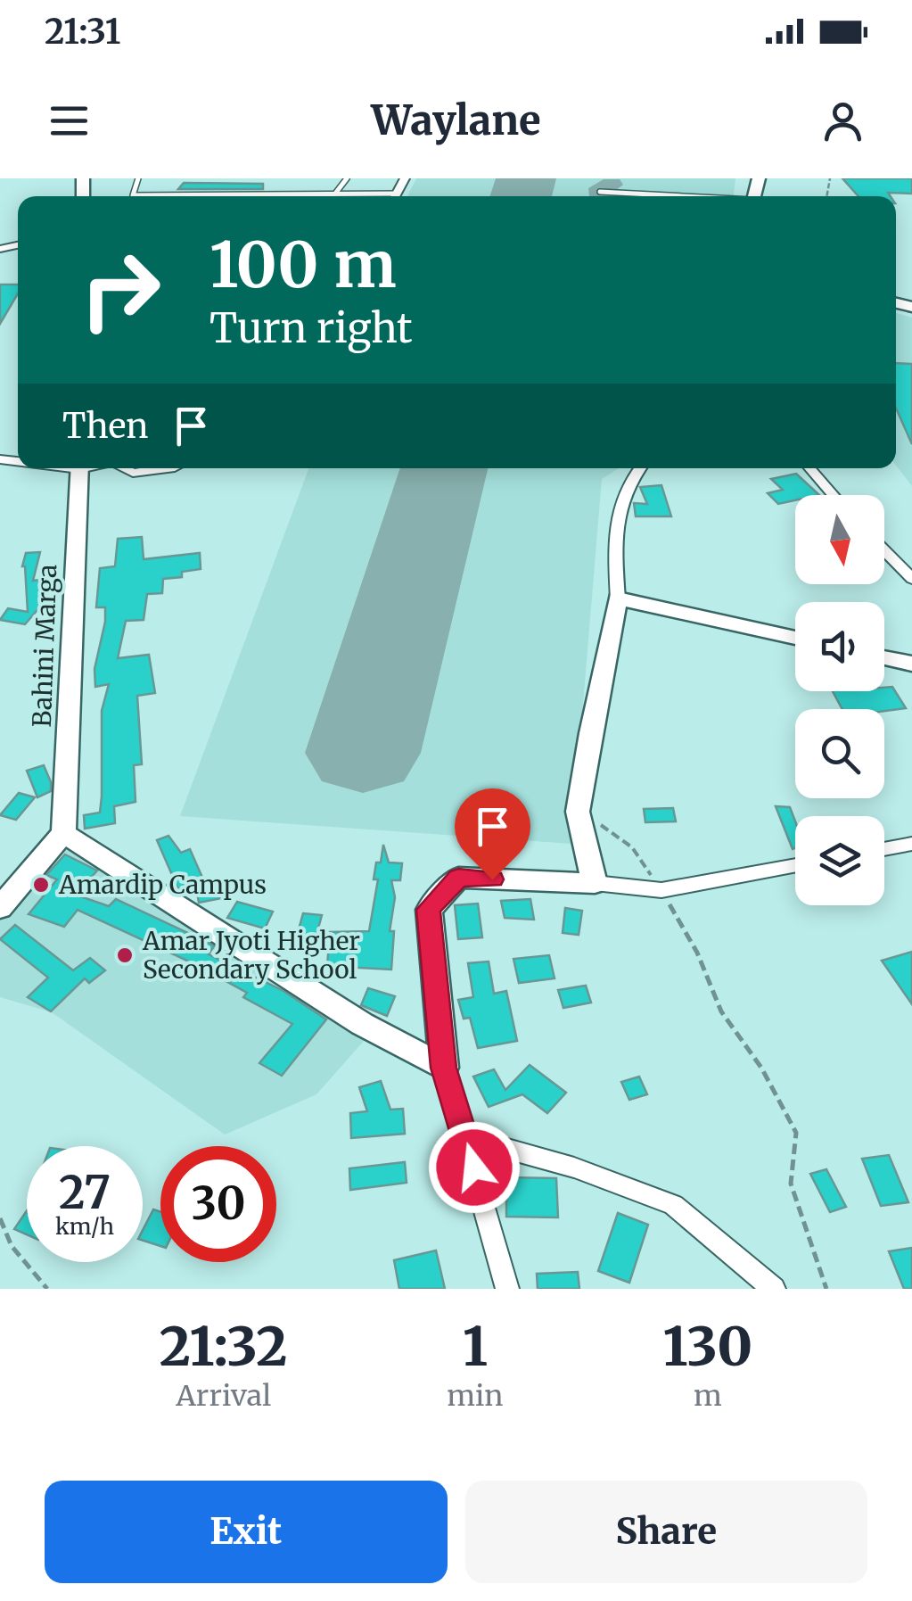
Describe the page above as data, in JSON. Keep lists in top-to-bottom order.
{
  "streets": {
    "street": ["Bahini Marga"]
  },
  "places": ["Amardip Campus", "Amar Jyoti Higher Secondary School"],
  "north": "bottom",
  "page": {
    "status": "21:31",
    "header": "Waylane",
    "turn": ["100 m", "Turn right"],
    "then": "Then",
    "speed": "27 km/h",
    "limit": "30",
    "eta": [
      "21:32",
      "Arrival",
      "1",
      "min",
      "130",
      "m"
    ],
    "buttons": ["Exit", "Share"]
  }
}
